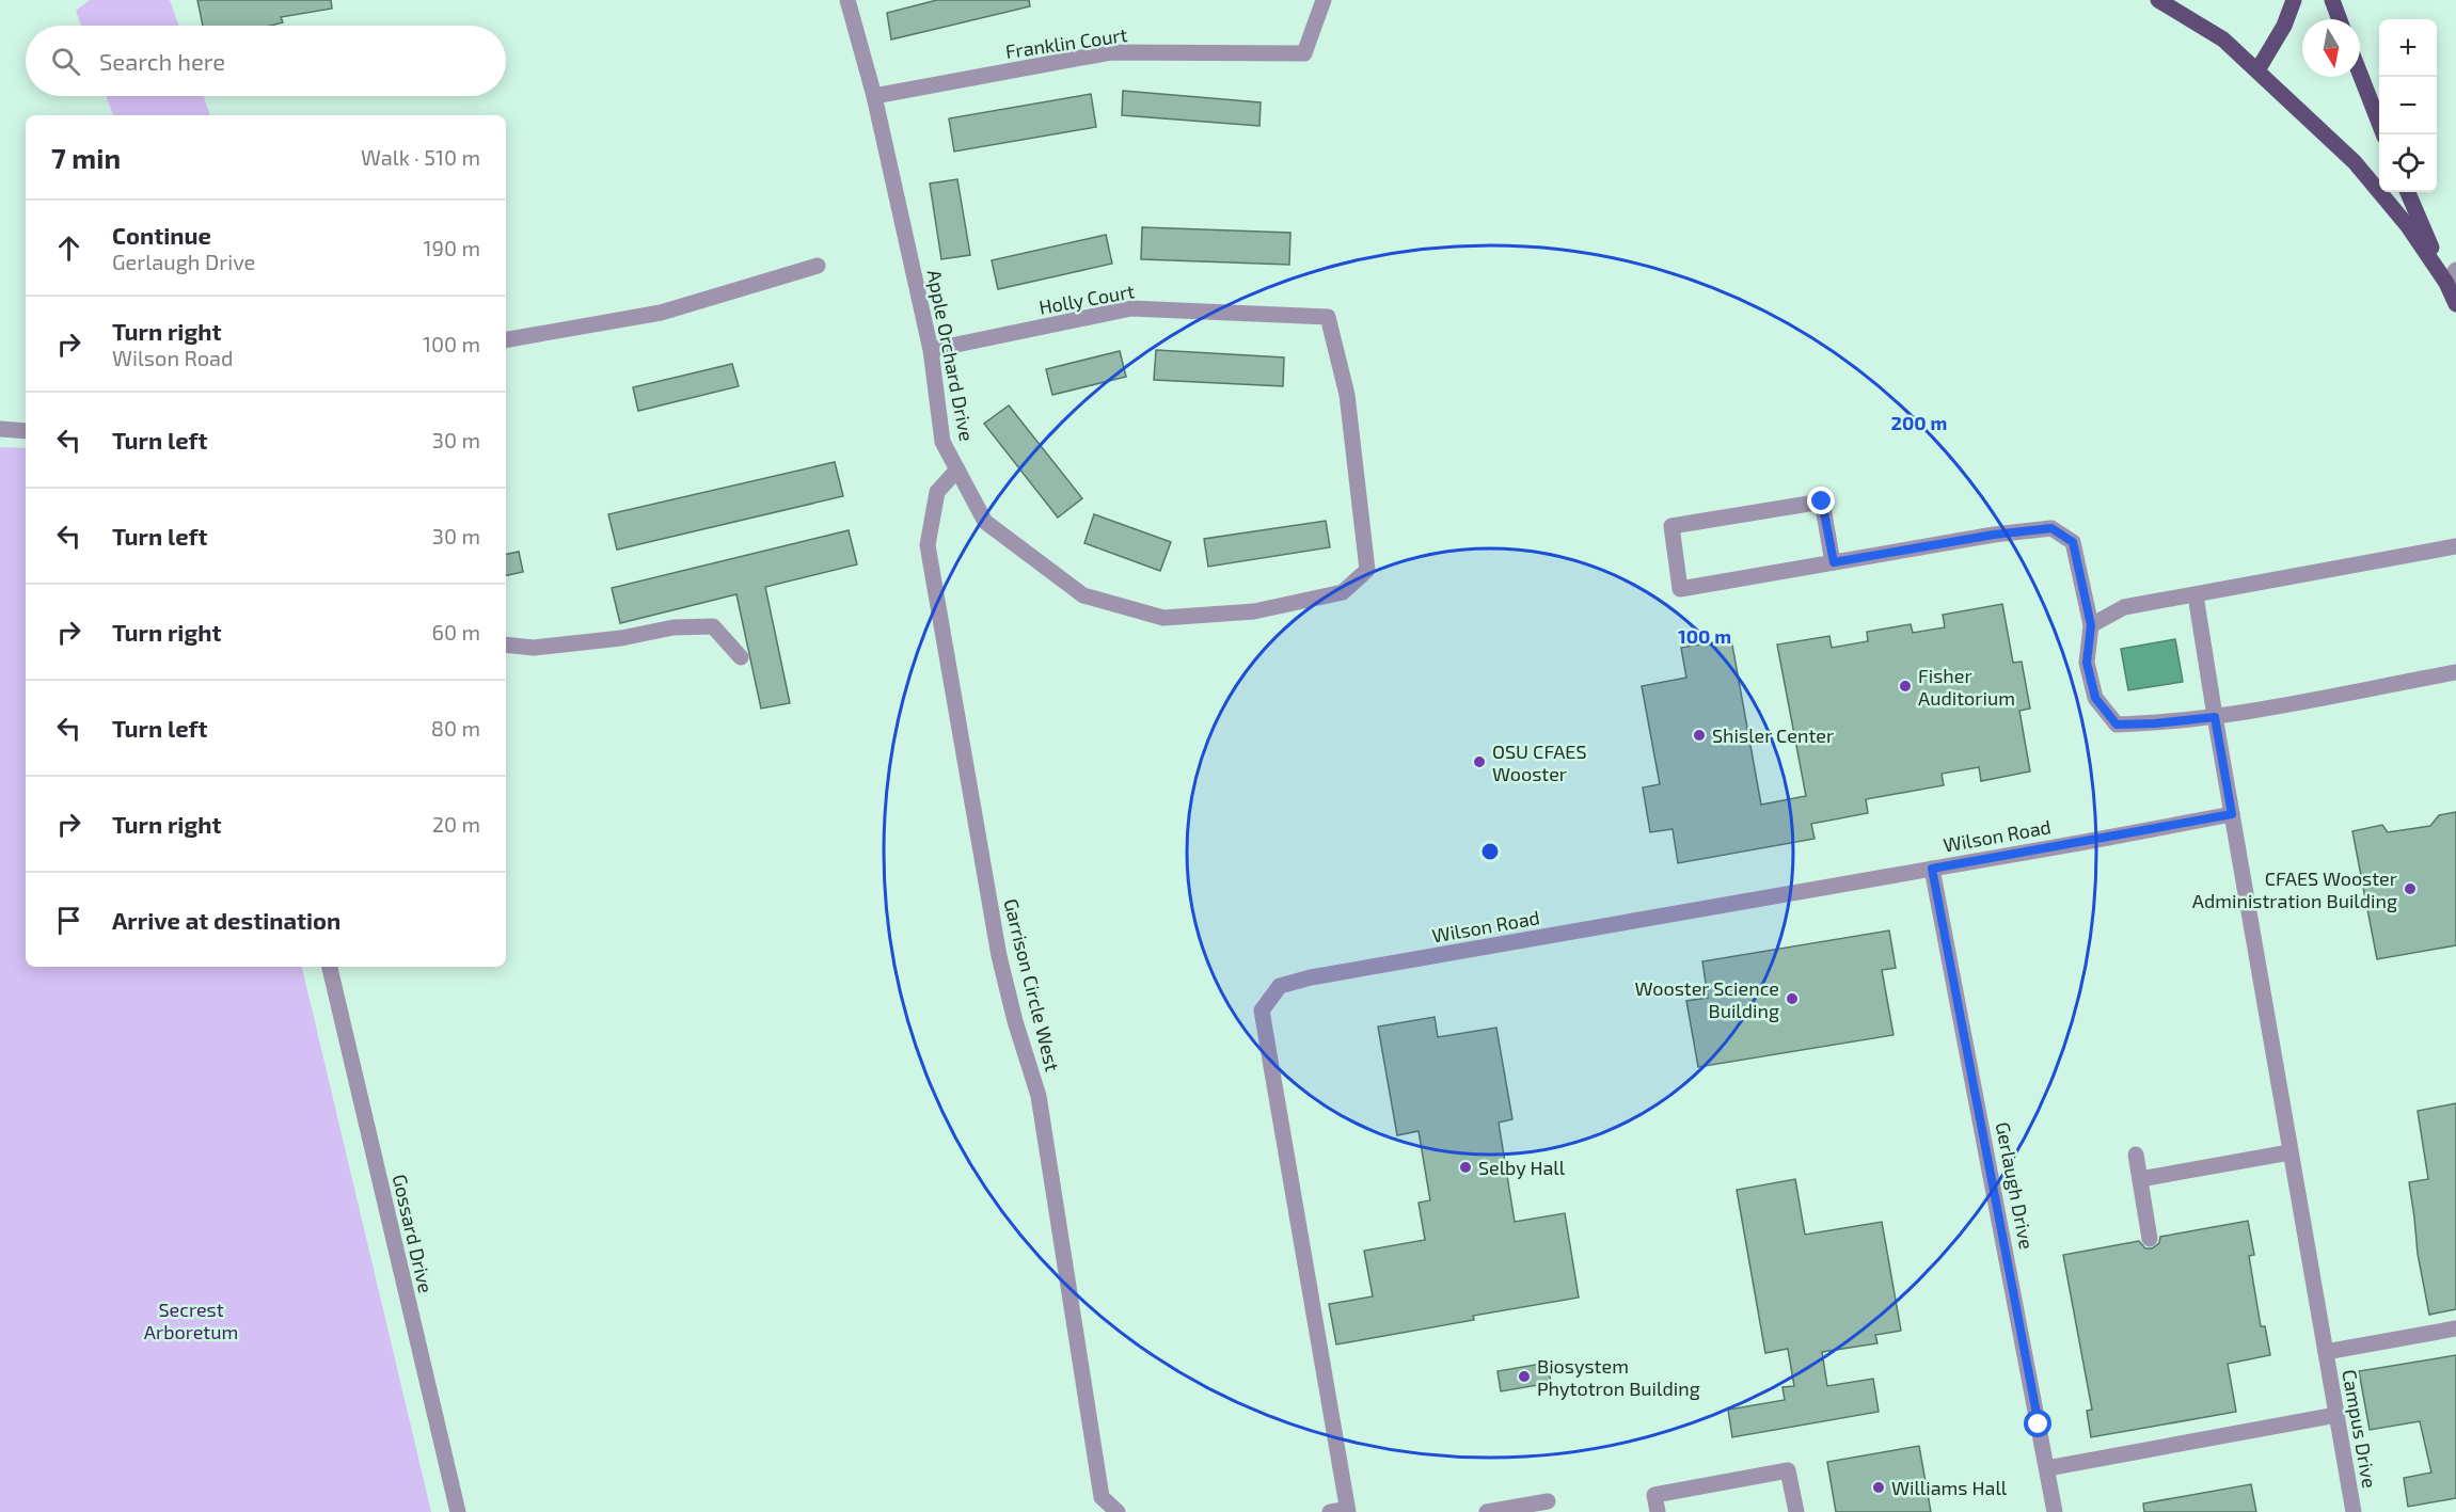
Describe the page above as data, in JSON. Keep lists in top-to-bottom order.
{
  "streets": {
    "street": [
      "Franklin Court",
      "Holly Court",
      "Apple Orchard Drive",
      "Wilson Road",
      "Garrison Circle West",
      "Gerlaugh Drive",
      "Gossard Drive",
      "Campus Drive"
    ]
  },
  "crossings": [
    ["Franklin Court", "Apple Orchard Drive"],
    ["Holly Court", "Apple Orchard Drive"],
    ["Apple Orchard Drive", "Garrison Circle West"],
    ["Wilson Road", "Gerlaugh Drive"],
    ["Wilson Road", "Campus Drive"]
  ],
  "parks": ["Secrest Arboretum"],
  "places": [
    "Fisher Auditorium",
    "Shisler Center",
    "OSU CFAES Wooster",
    "CFAES Wooster Administration Building",
    "Wooster Science Building",
    "Selby Hall",
    "Biosystem Phytotron Building",
    "Williams Hall"
  ],
  "north": "bottom",
  "page": {
    "map_buttons": ["+", "−"],
    "search": "Search here",
    "heading": ["7 min", "Walk · 510 m"],
    "list": [
      ["Continue", "Gerlaugh Drive", "190 m"],
      ["Turn right", "Wilson Road", "100 m"],
      ["Turn left", "30 m"],
      ["Turn left", "30 m"],
      ["Turn right", "60 m"],
      ["Turn left", "80 m"],
      ["Turn right", "20 m"],
      "Arrive at destination"
    ]
  },
  "rings": ["200 m", "100 m"]
}
